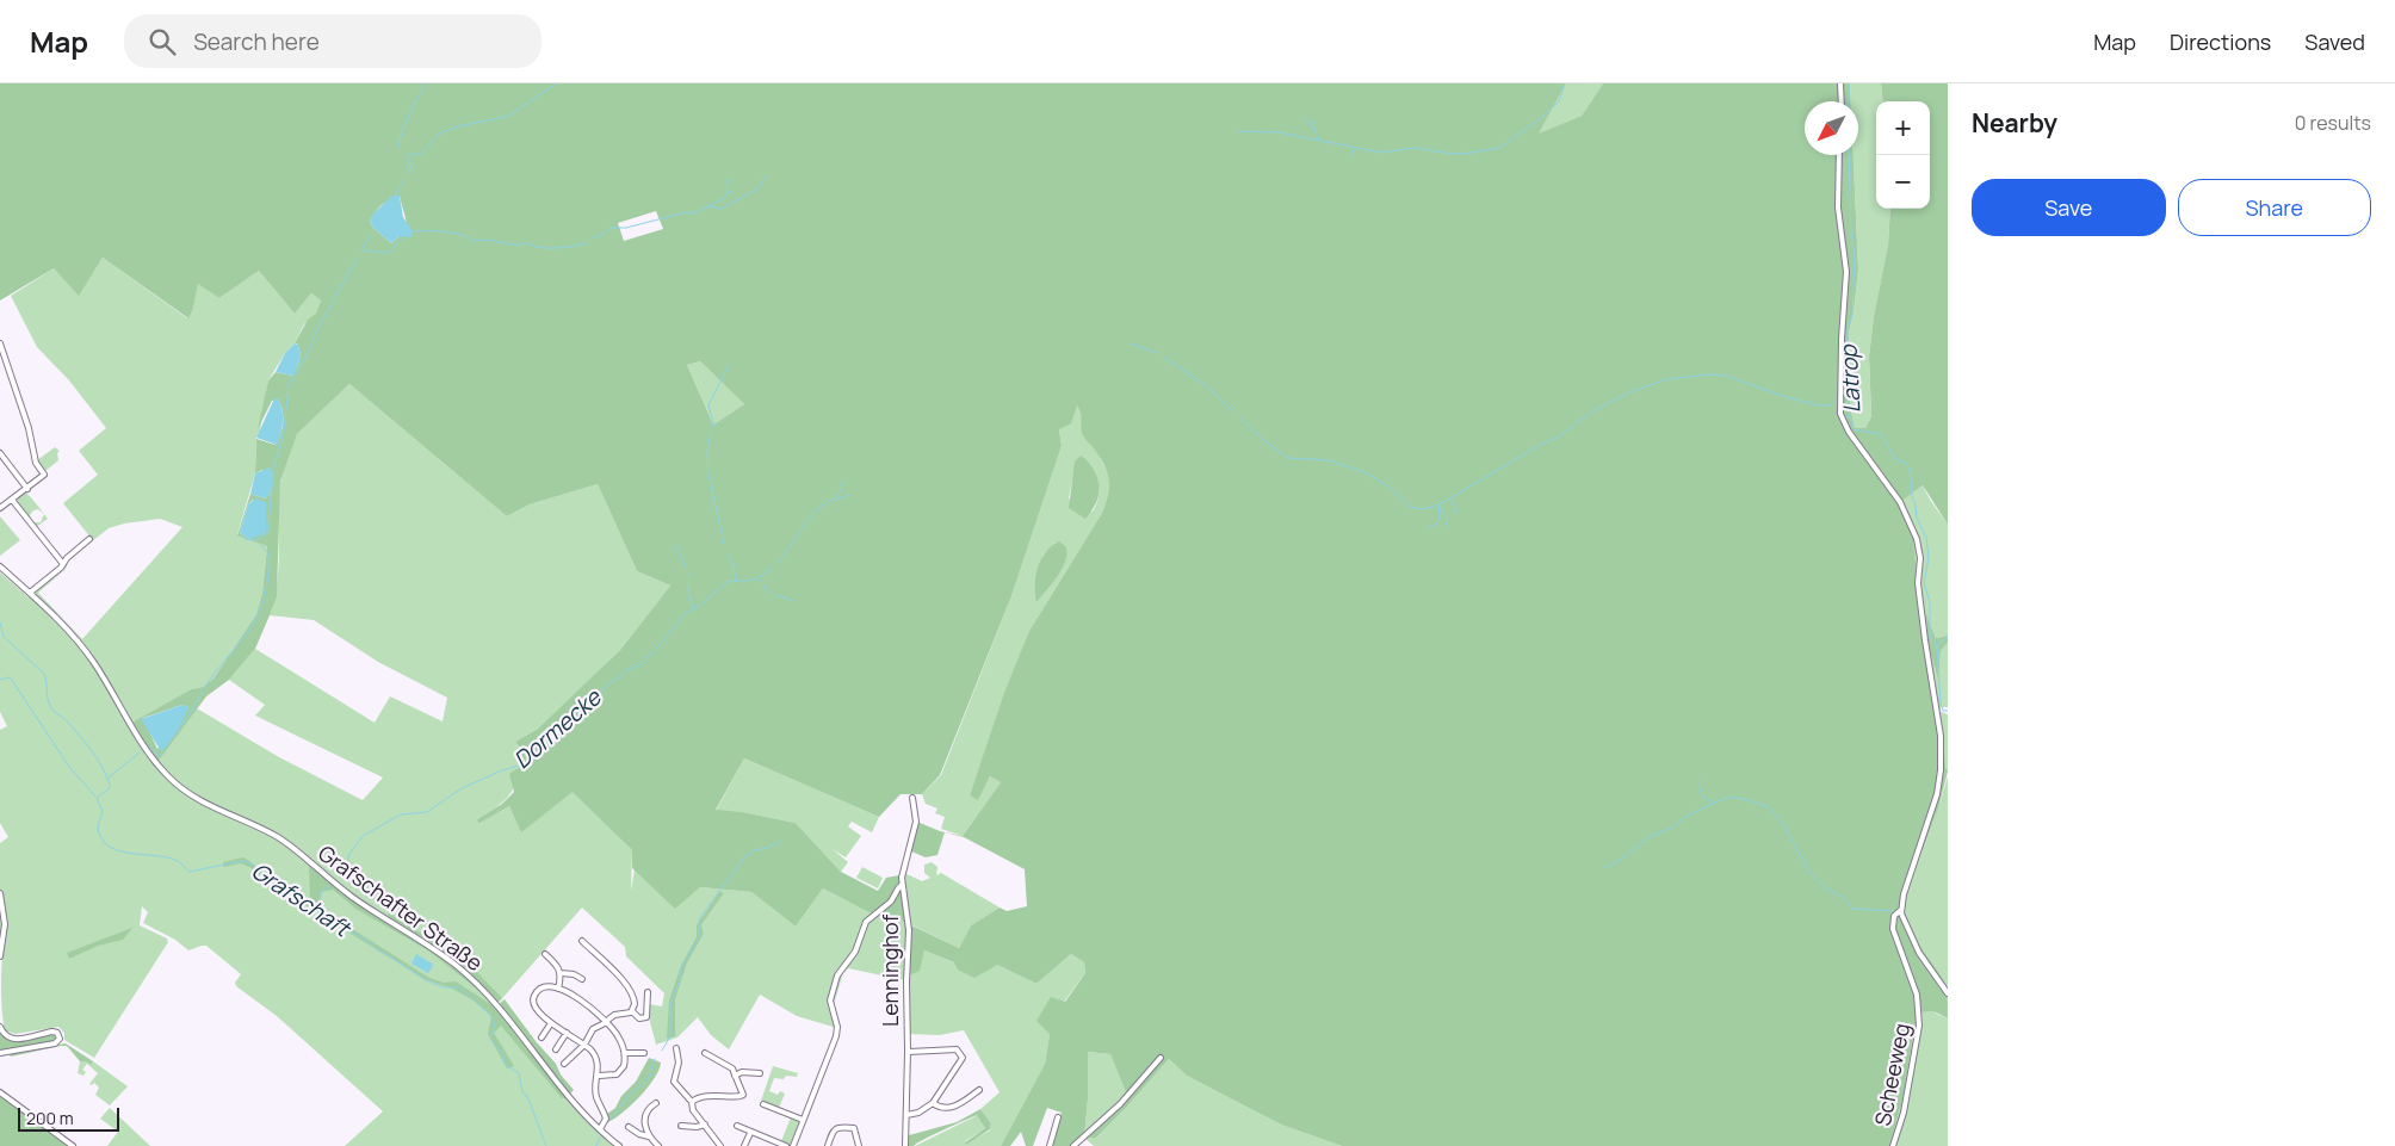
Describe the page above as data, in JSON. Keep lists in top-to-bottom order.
{
  "streets": {
    "street": ["Grafschafter Straße", "Lenninghof", "Scheeweg"]
  },
  "water": ["Latrop", "Dormecke", "Grafschaft"],
  "scale_bar": "200 m",
  "north": "bottom left",
  "page": {
    "header": "Map",
    "search": "Search here",
    "nav": ["Map", "Directions", "Saved"],
    "heading": ["Nearby", "0 results"],
    "map_buttons": ["+", "−"],
    "buttons": ["Save", "Share"],
    "scale": "200 m"
  }
}
